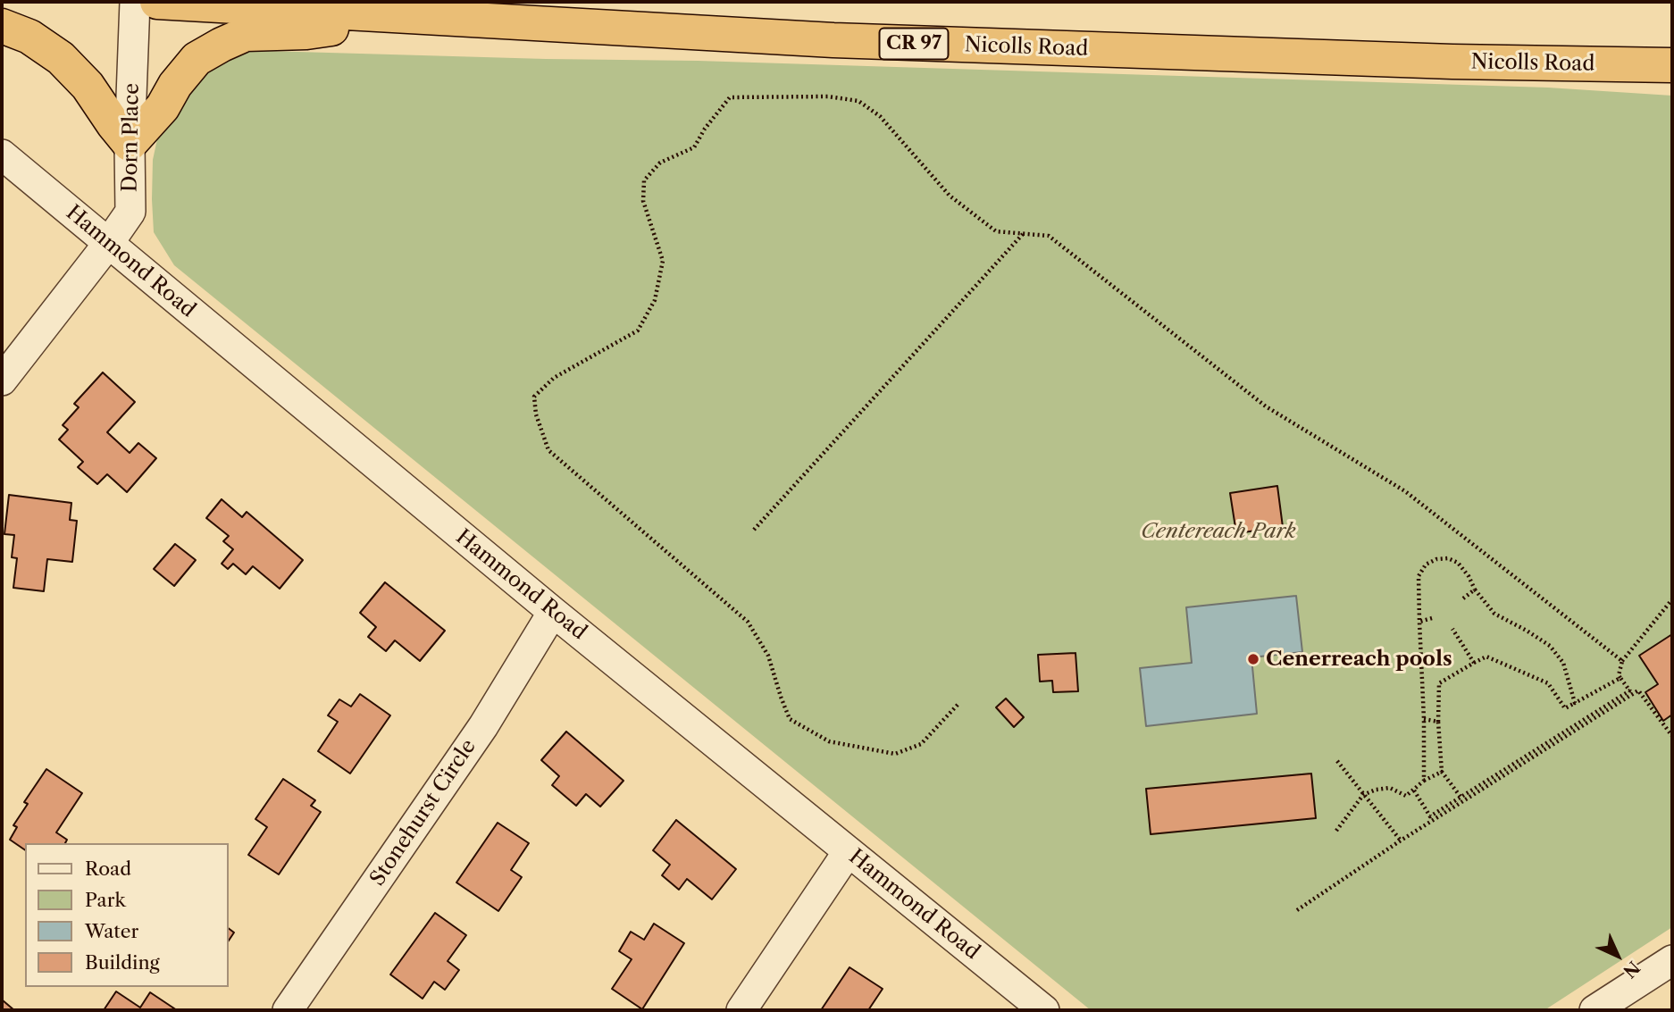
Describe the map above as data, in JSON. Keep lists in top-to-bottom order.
{
  "streets": {
    "highway": ["CR 97", "Nicolls Road"],
    "street": ["Dorn Place", "Hammond Road", "Stonehurst Circle"]
  },
  "crossings": [
    ["Dorn Place", "Hammond Road"],
    ["Hammond Road", "Stonehurst Circle"]
  ],
  "parks": ["Centereach Park"],
  "places": ["Cenerreach pools"],
  "legend": [
    "Road",
    "Park",
    "Water",
    "Building"
  ],
  "north": "bottom right"
}
